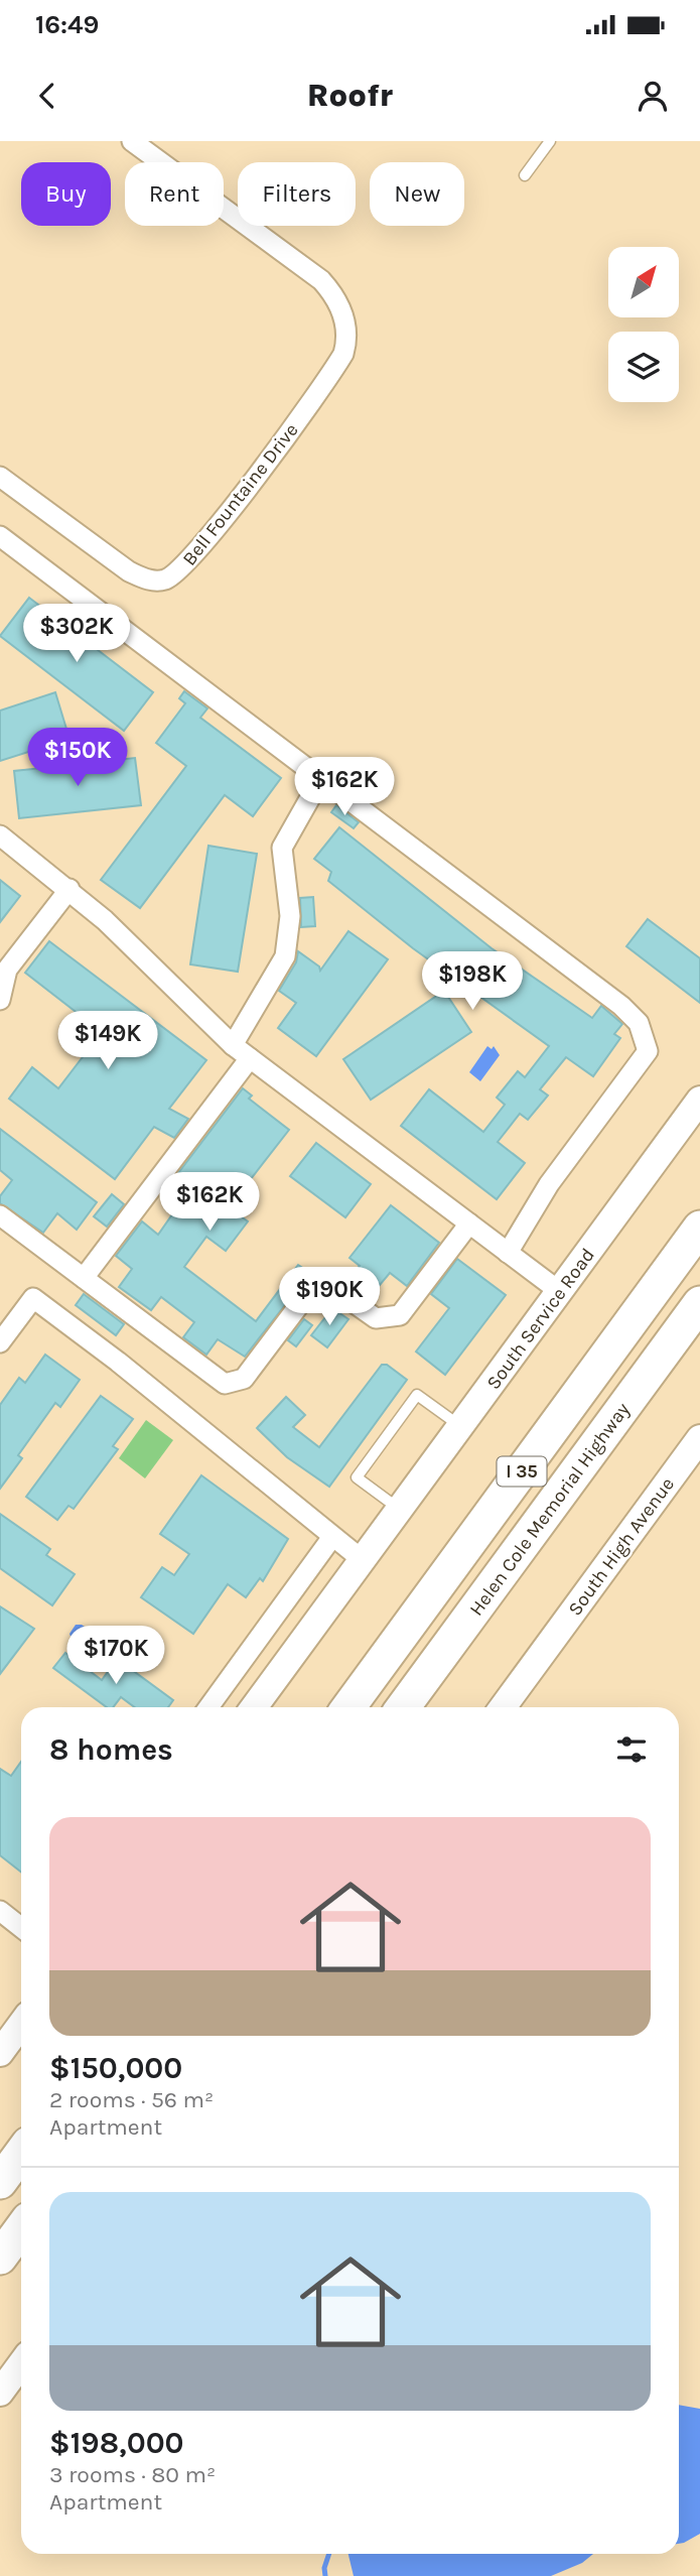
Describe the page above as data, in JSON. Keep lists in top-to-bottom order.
{
  "streets": {
    "highway": ["I 35", "Helen Cole Memorial Highway"],
    "main road": ["South Service Road", "South High Avenue"],
    "street": ["Bell Fountaine Drive"]
  },
  "north": "top right",
  "page": {
    "status": "16:49",
    "header": "Roofr",
    "chip": [
      "Buy",
      "Rent",
      "Filters",
      "New"
    ],
    "price": [
      "$302K",
      "$150K",
      "$162K",
      "$198K",
      "$149K",
      "$162K",
      "$190K",
      "$170K"
    ],
    "heading": "8 homes",
    "list": [
      {
        "name": "$150,000",
        "note": "2 rooms · 56 m² · Apartment"
      },
      {
        "name": "$198,000",
        "note": "3 rooms · 80 m² · Apartment"
      }
    ]
  }
}
